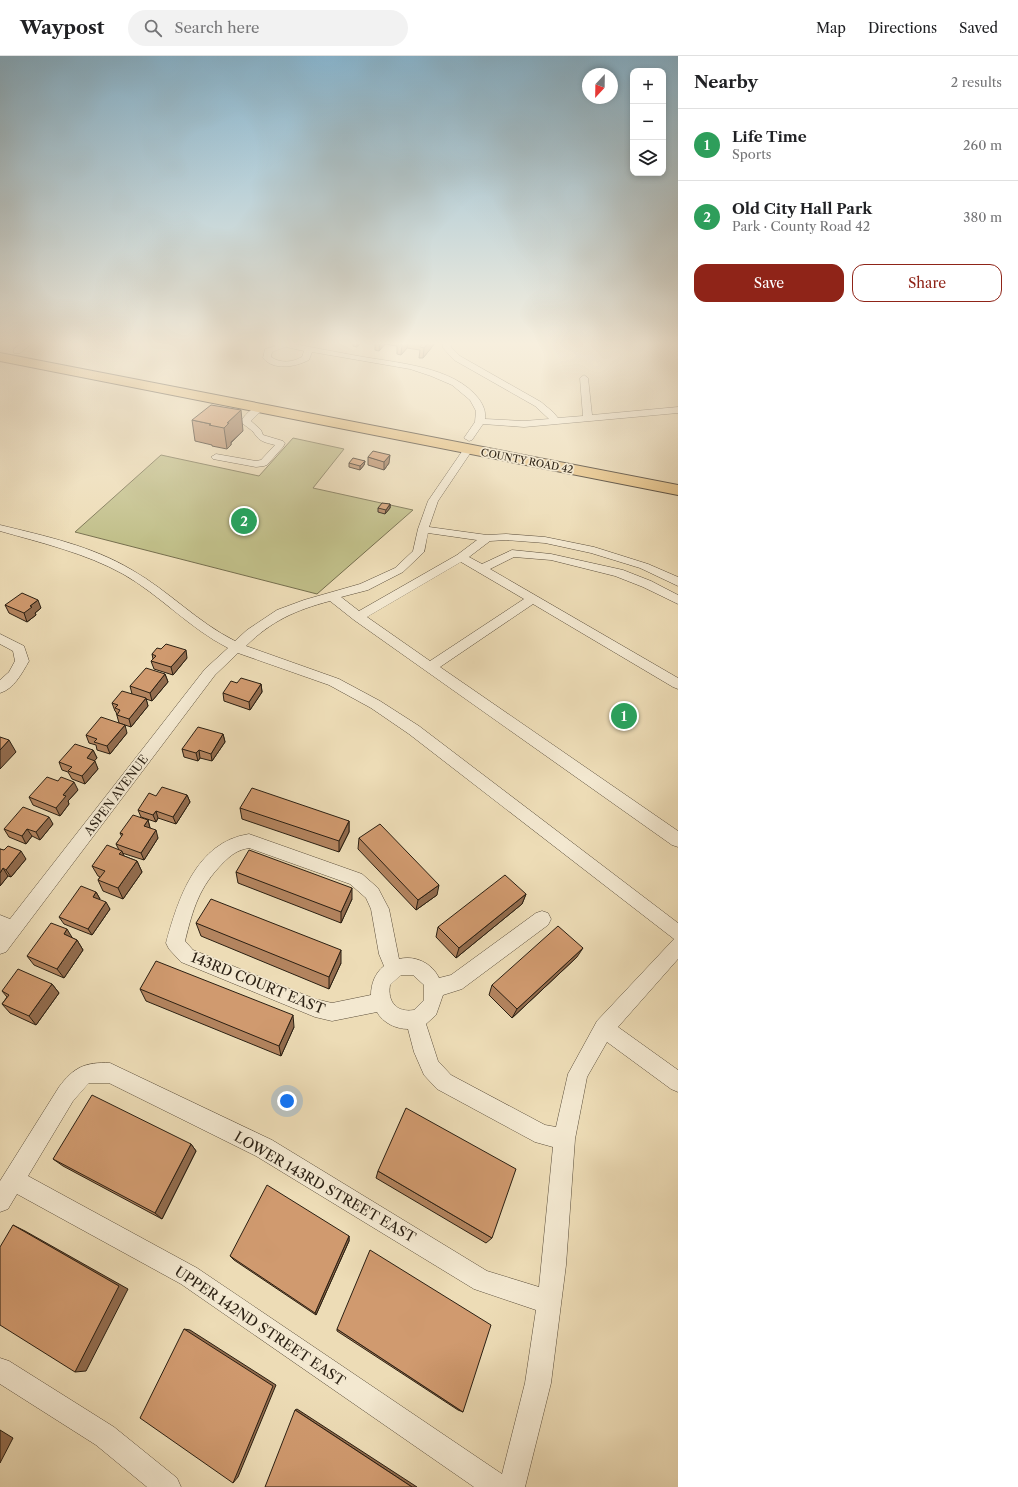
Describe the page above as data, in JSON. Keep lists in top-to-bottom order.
{
  "streets": {
    "highway": ["COUNTY ROAD 42"],
    "street": [
      "ASPEN AVENUE",
      "143RD COURT EAST",
      "LOWER 143RD STREET EAST",
      "UPPER 142ND STREET EAST"
    ]
  },
  "crossings": [
    ["COUNTY ROAD 42", "ASPEN AVENUE"],
    ["LOWER 143RD STREET EAST", "UPPER 142ND STREET EAST"]
  ],
  "north": "bottom",
  "page": {
    "header": "Waypost",
    "search": "Search here",
    "nav": ["Map", "Directions", "Saved"],
    "heading": ["Nearby", "2 results"],
    "map_buttons": ["+", "−"],
    "list": [
      {
        "mark": "1",
        "name": "Life Time",
        "note": "Sports",
        "value": "260 m"
      },
      {
        "mark": "2",
        "name": "Old City Hall Park",
        "note": "Park · County Road 42",
        "value": "380 m"
      }
    ],
    "buttons": ["Save", "Share"],
    "pins": ["2", "1"]
  }
}
